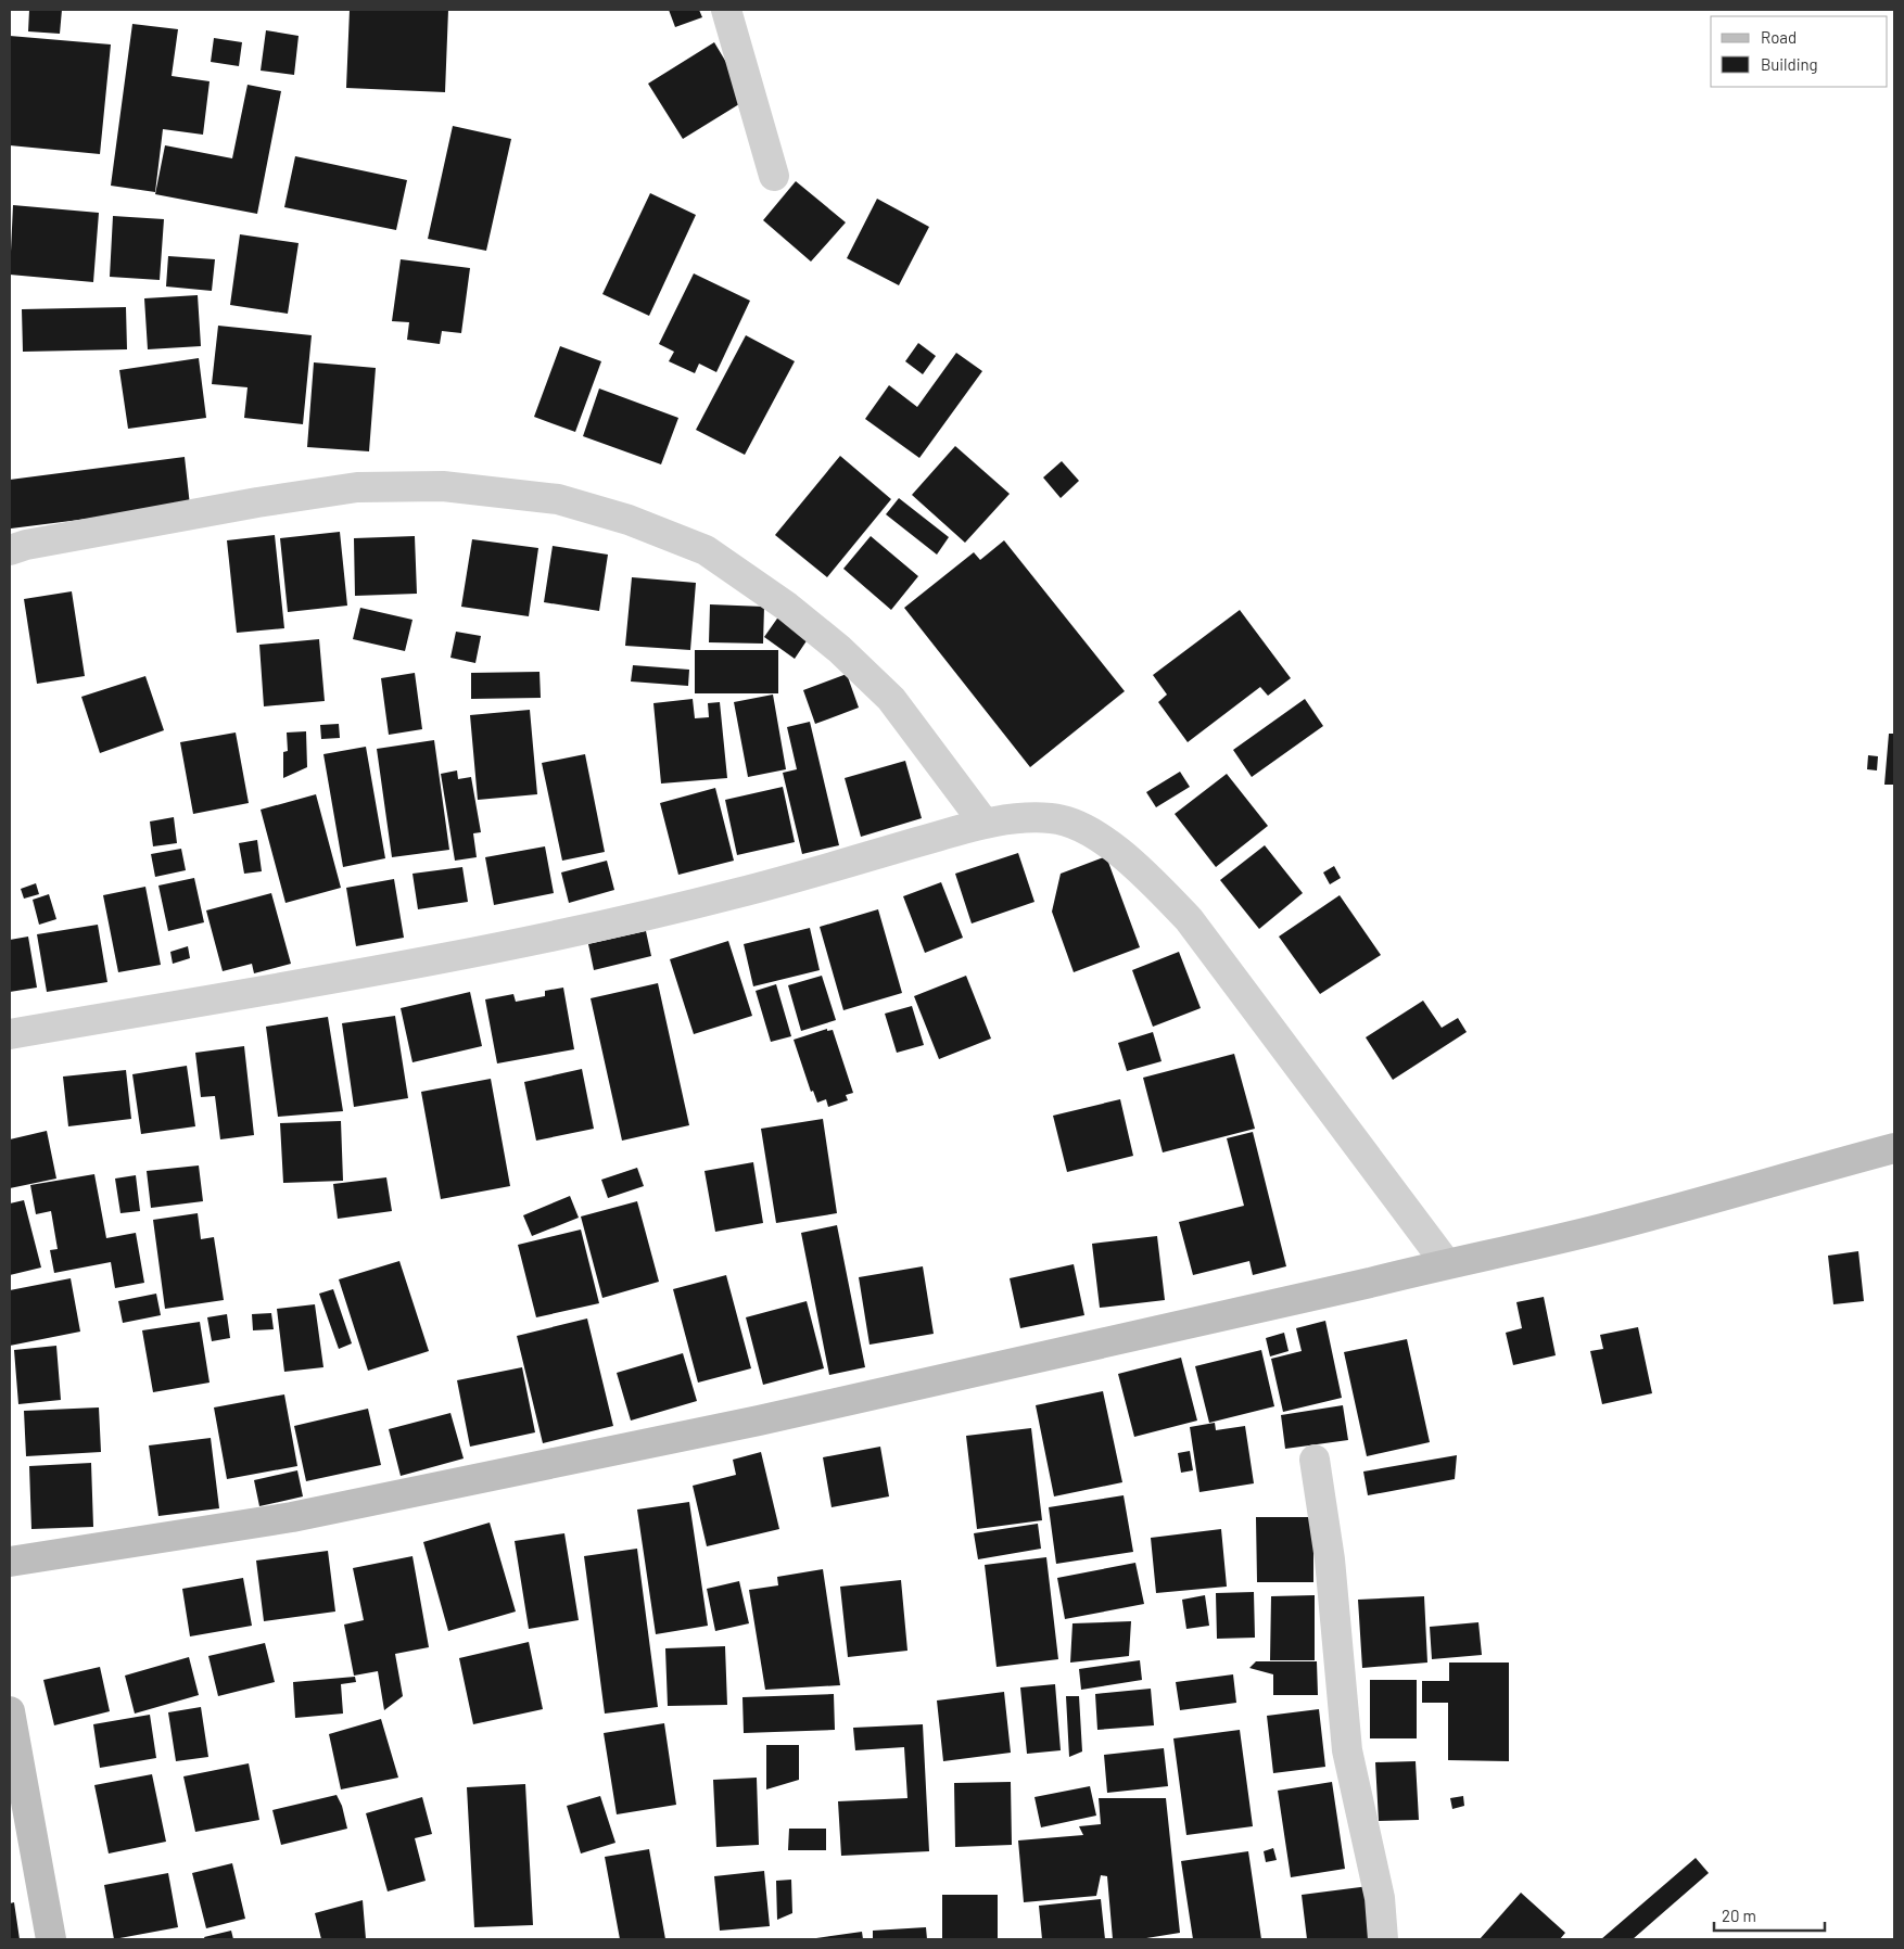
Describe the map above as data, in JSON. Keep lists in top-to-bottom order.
{
  "legend": ["Road", "Building"],
  "scale_bar": "20 m"
}
